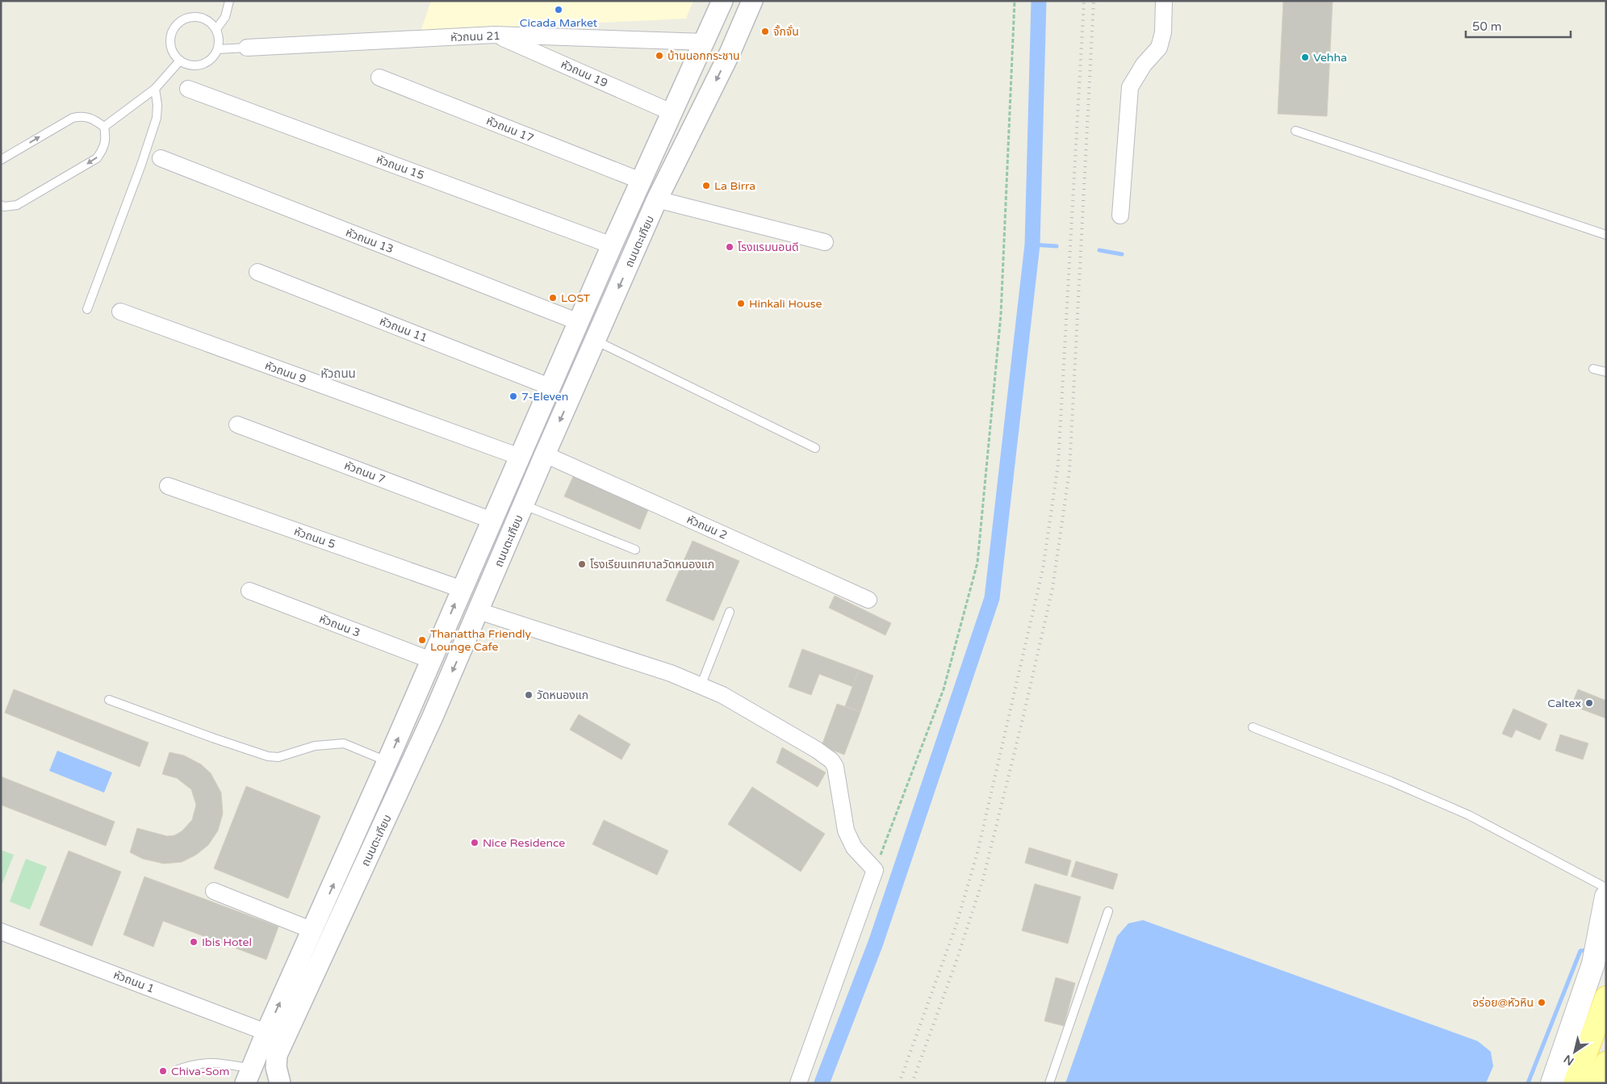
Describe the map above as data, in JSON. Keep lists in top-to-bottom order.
{
  "streets": {
    "street": [
      "หัวถนน 21",
      "หัวถนน 19",
      "หัวถนน 17",
      "หัวถนน 15",
      "หัวถนน 13",
      "ถนนตะเกียบ",
      "หัวถนน 11",
      "หัวถนน 9",
      "หัวถนน 7",
      "หัวถนน 2",
      "หัวถนน 5",
      "หัวถนน 3",
      "หัวถนน 1"
    ]
  },
  "crossings": [
    ["หัวถนน 21", "หัวถนน 19"],
    ["หัวถนน 21", "ถนนตะเกียบ"],
    ["หัวถนน 19", "ถนนตะเกียบ"],
    ["หัวถนน 17", "ถนนตะเกียบ"],
    ["หัวถนน 15", "ถนนตะเกียบ"],
    ["หัวถนน 13", "ถนนตะเกียบ"],
    ["ถนนตะเกียบ", "หัวถนน 11"],
    ["ถนนตะเกียบ", "หัวถนน 9"],
    ["ถนนตะเกียบ", "หัวถนน 7"],
    ["ถนนตะเกียบ", "หัวถนน 2"],
    ["ถนนตะเกียบ", "หัวถนน 5"],
    ["ถนนตะเกียบ", "หัวถนน 3"],
    ["ถนนตะเกียบ", "หัวถนน 1"]
  ],
  "districts": ["หัวถนน"],
  "places": [
    "Cicada Market",
    "จั้กจั่น",
    "บ้านนอกกระชาน",
    "Vehha",
    "La Birra",
    "โรงแรมนอนดี",
    "LOST",
    "Hinkali House",
    "7-Eleven",
    "โรงเรียนเทศบาลวัดหนองแก",
    "Thanattha Friendly Lounge Cafe",
    "วัดหนองแก",
    "Caltex",
    "Nice Residence",
    "Ibis Hotel",
    "อร่อย@หัวหิน",
    "Chiva-Som"
  ],
  "scale_bar": "50 m",
  "north": "bottom left"
}
